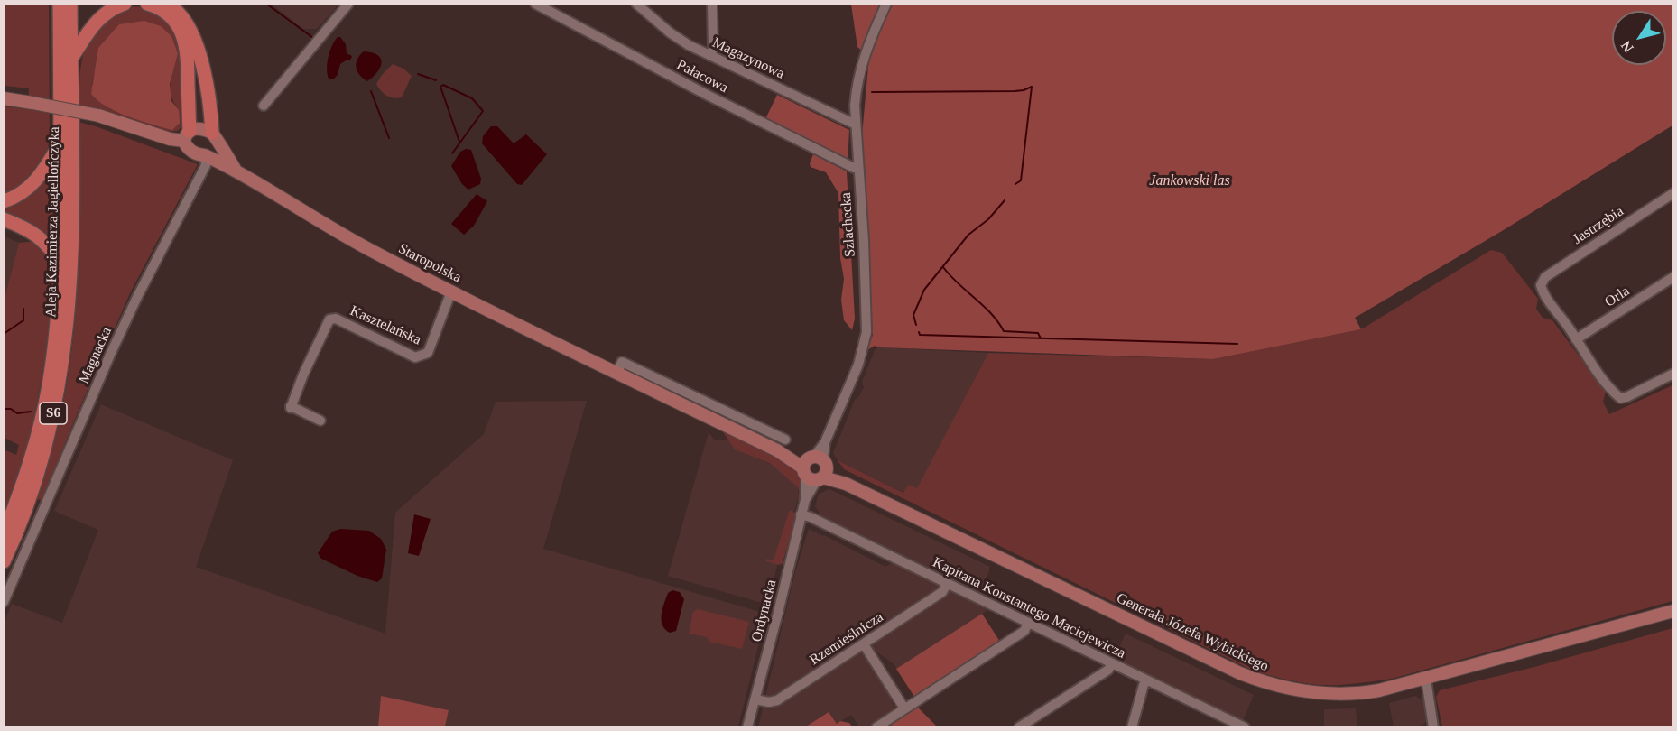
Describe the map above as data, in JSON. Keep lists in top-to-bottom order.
{
  "streets": {
    "highway": ["Aleja Kazimierza Jagiellończyka", "S6"],
    "main road": ["Staropolska", "Generała Józefa Wybickiego"],
    "street": [
      "Magazynowa",
      "Pałacowa",
      "Szlachecka",
      "Jastrzębia",
      "Orla",
      "Kasztelańska",
      "Magnacka",
      "Kapitana Konstantego Maciejewicza",
      "Ordynacka",
      "Rzemieślnicza"
    ]
  },
  "crossings": [
    ["Magazynowa", "Szlachecka"],
    ["Pałacowa", "Szlachecka"],
    ["Szlachecka", "Staropolska"],
    ["Szlachecka", "Ordynacka"],
    ["Szlachecka", "Generała Józefa Wybickiego"],
    ["Jastrzębia", "Orla"],
    ["Staropolska", "Kasztelańska"],
    ["Staropolska", "Magnacka"],
    ["Staropolska", "Ordynacka"],
    ["Staropolska", "Generała Józefa Wybickiego"],
    ["Kapitana Konstantego Maciejewicza", "Ordynacka"],
    ["Kapitana Konstantego Maciejewicza", "Rzemieślnicza"],
    ["Ordynacka", "Generała Józefa Wybickiego"],
    ["Ordynacka", "Rzemieślnicza"]
  ],
  "parks": ["Jankowski las"],
  "north": "bottom left"
}
